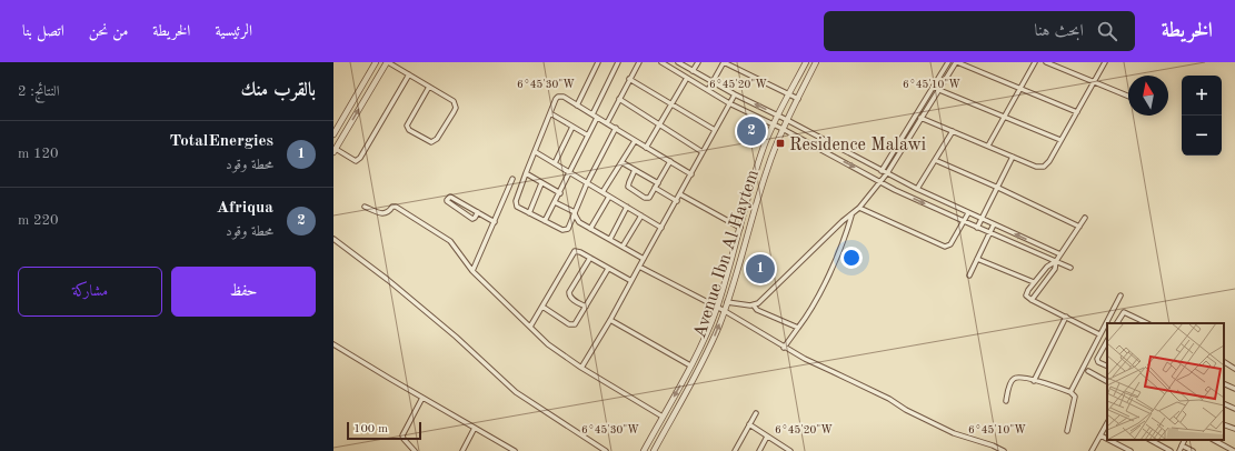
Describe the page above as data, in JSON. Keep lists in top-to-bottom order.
{
  "streets": {
    "street": ["Avenue Ibn Al Haytem"]
  },
  "places": {
    "transit": ["Residence Malawi"]
  },
  "scale_bar": "100 m",
  "north": "top",
  "page": {
    "header": "الخريطة",
    "search": "ابحث هنا",
    "nav": [
      "الرئيسية",
      "الخريطة",
      "من نحن",
      "اتصل بنا"
    ],
    "heading": ["بالقرب منك", "النتائج: 2"],
    "map_buttons": ["+", "−"],
    "pins": ["2", "1"],
    "list": [
      {
        "mark": "1",
        "name": "TotalEnergies",
        "note": "محطة وقود",
        "value": "120 m"
      },
      {
        "mark": "2",
        "name": "Afriqua",
        "note": "محطة وقود",
        "value": "220 m"
      }
    ],
    "buttons": ["حفظ", "مشاركة"],
    "scale": "100 m"
  },
  "coordinates": ["6°45'30\"W", "6°45'20\"W", "6°45'10\"W"]
}
